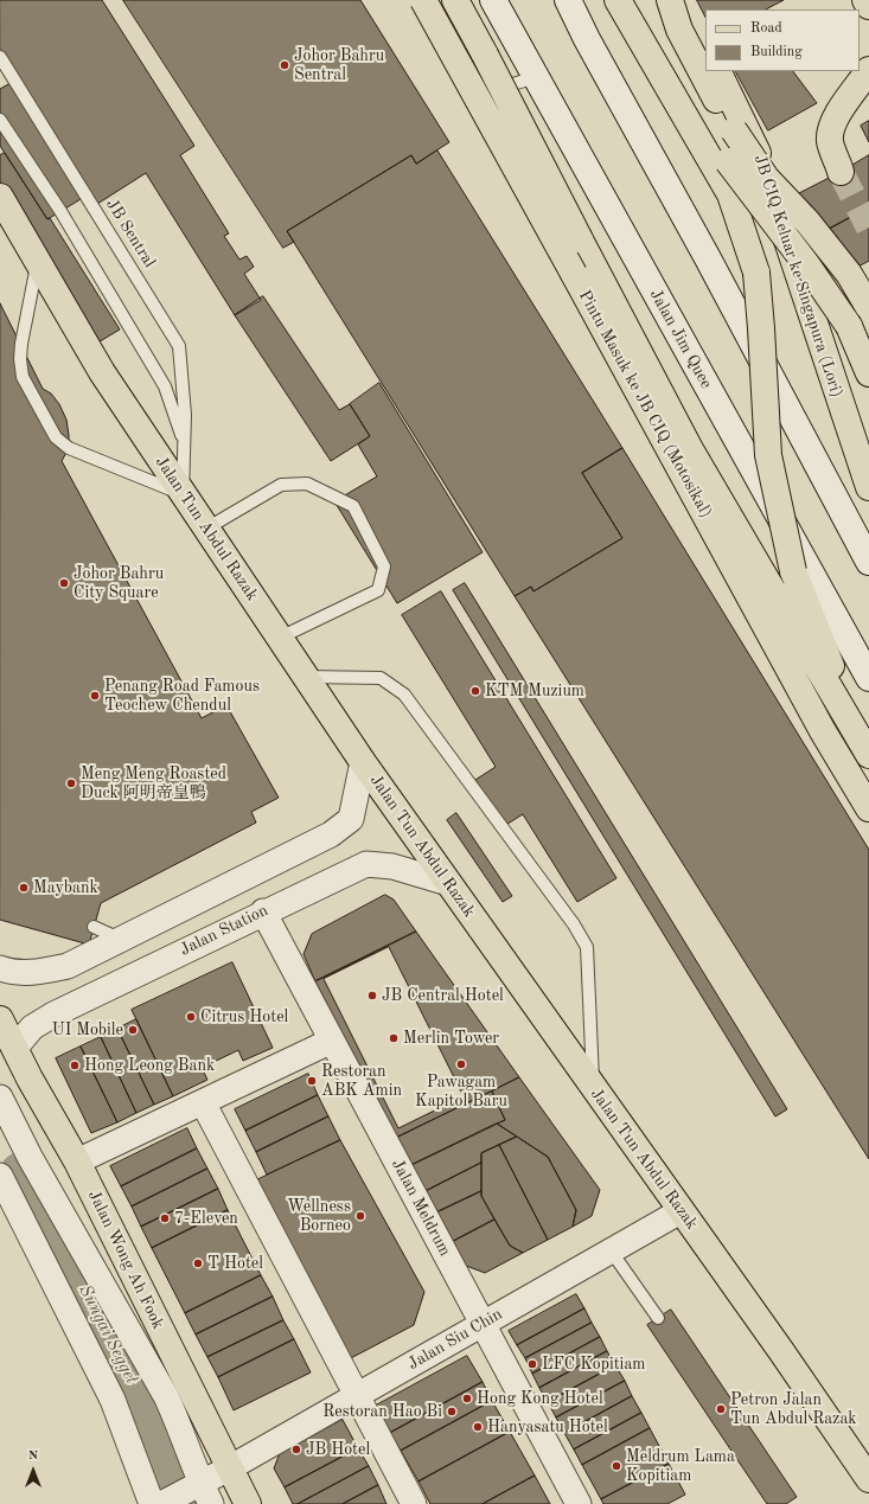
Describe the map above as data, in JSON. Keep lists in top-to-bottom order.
{
  "streets": {
    "main road": [
      "JB CIQ Keluar ke Singapura (Lori)",
      "Jalan Jim Quee",
      "Pintu Masuk ke JB CIQ (Motosikal)",
      "Jalan Tun Abdul Razak",
      "Jalan Wong Ah Fook"
    ],
    "street": ["Jalan Station", "Jalan Meldrum", "Jalan Siu Chin"],
    "lane": ["JB Sentral"]
  },
  "crossings": [
    ["JB Sentral", "Jalan Tun Abdul Razak"],
    ["Jalan Tun Abdul Razak", "Jalan Station"],
    ["Jalan Tun Abdul Razak", "Jalan Siu Chin"],
    ["Jalan Station", "Jalan Meldrum"],
    ["Jalan Station", "Jalan Wong Ah Fook"],
    ["Jalan Meldrum", "Jalan Siu Chin"],
    ["Jalan Wong Ah Fook", "Jalan Siu Chin"]
  ],
  "water": ["Sungai Segget"],
  "places": [
    "Johor Bahru Sentral",
    "Johor Bahru City Square",
    "KTM Muzium",
    "Penang Road Famous Teochew Chendul",
    "Meng Meng Roasted Duck 阿明帝皇鴨",
    "Maybank",
    "JB Central Hotel",
    "Citrus Hotel",
    "UI Mobile",
    "Merlin Tower",
    "Pawagam Kapitol Baru",
    "Hong Leong Bank",
    "Restoran ABK Amin",
    "Wellness Borneo",
    "7-Eleven",
    "T Hotel",
    "LFC Kopitiam",
    "Hong Kong Hotel",
    "Petron Jalan Tun Abdul Razak",
    "Restoran Hao Bi",
    "Hanyasatu Hotel",
    "JB Hotel",
    "Meldrum Lama Kopitiam"
  ],
  "legend": ["Road", "Building"],
  "north": "top"
}
